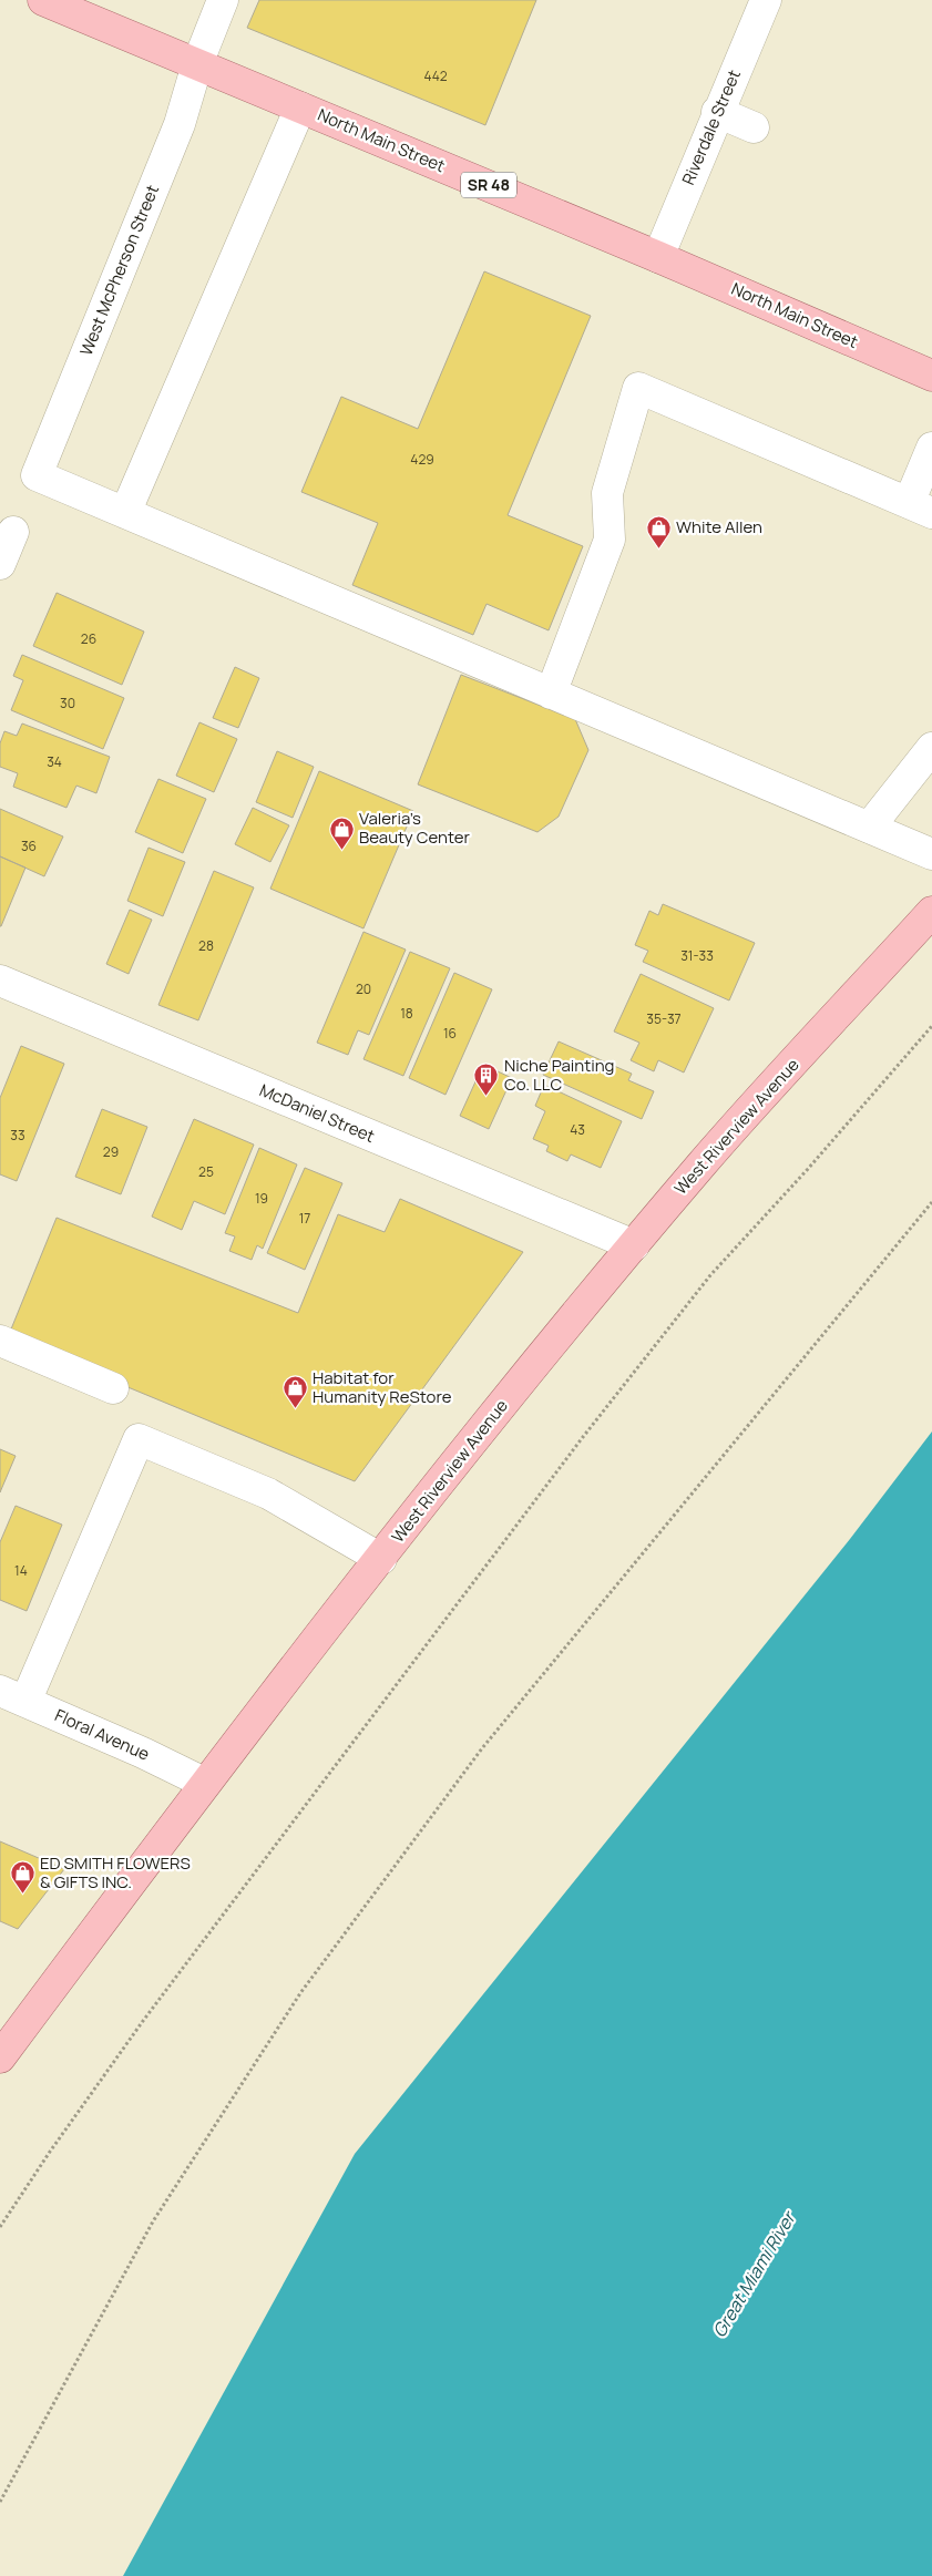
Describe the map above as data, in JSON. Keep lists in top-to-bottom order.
{
  "streets": {
    "main road": ["North Main Street", "SR 48", "West Riverview Avenue"],
    "street": [
      "Riverdale Street",
      "West McPherson Street",
      "McDaniel Street",
      "Floral Avenue"
    ]
  },
  "crossings": [
    ["Riverdale Street", "North Main Street"],
    ["North Main Street", "West McPherson Street"],
    ["McDaniel Street", "West Riverview Avenue"],
    ["West Riverview Avenue", "Floral Avenue"]
  ],
  "water": ["Great Miami River"],
  "places": {
    "shop": [
      "White Allen",
      "Valeria’s Beauty Center",
      "Habitat for Humanity ReStore",
      "ED SMITH FLOWERS & GIFTS INC."
    ],
    "building": ["Niche Painting Co. LLC"]
  },
  "house_numbers": [
    "442",
    "429",
    "26",
    "30",
    "34",
    "36",
    "28",
    "31-33",
    "20",
    "18",
    "35-37",
    "16",
    "43",
    "33",
    "29",
    "25",
    "19",
    "17",
    "14"
  ]
}
